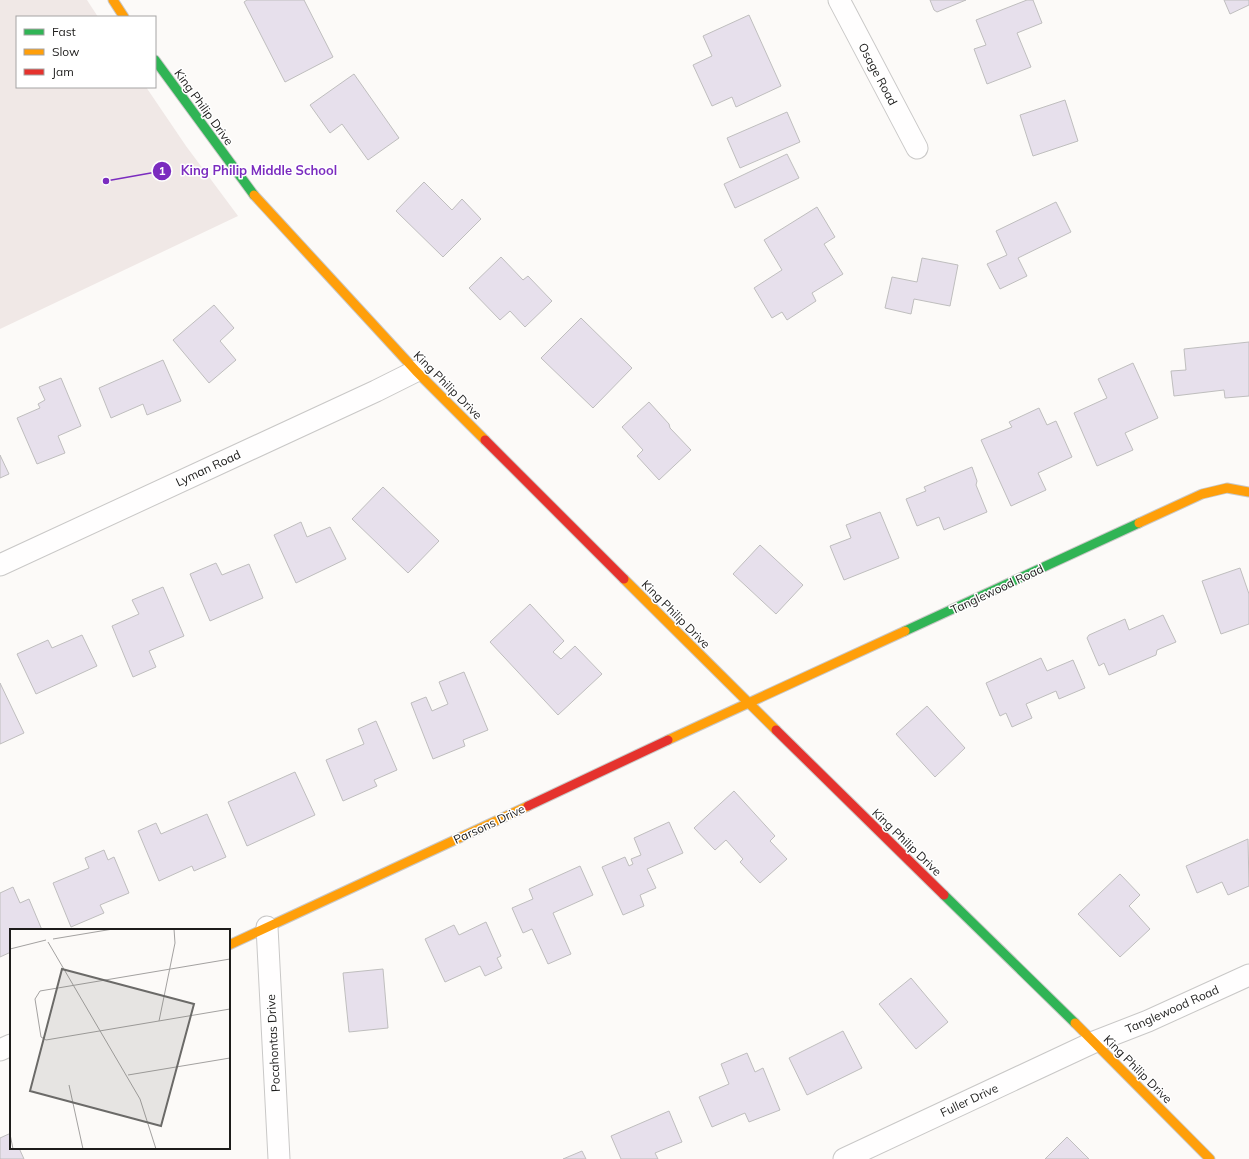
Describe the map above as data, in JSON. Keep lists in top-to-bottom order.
{
  "streets": {
    "street": [
      "Osage Road",
      "King Philip Drive",
      "Lyman Road",
      "Tanglewood Road",
      "Parsons Drive",
      "Pocahontas Drive",
      "Fuller Drive"
    ]
  },
  "crossings": [
    ["King Philip Drive", "Lyman Road"],
    ["King Philip Drive", "Tanglewood Road"],
    ["King Philip Drive", "Parsons Drive"],
    ["King Philip Drive", "Fuller Drive"],
    ["Tanglewood Road", "Parsons Drive"],
    ["Tanglewood Road", "Fuller Drive"],
    ["Parsons Drive", "Pocahontas Drive"]
  ],
  "places": ["King Philip Middle School"],
  "legend": ["Fast", "Slow", "Jam"]
}
